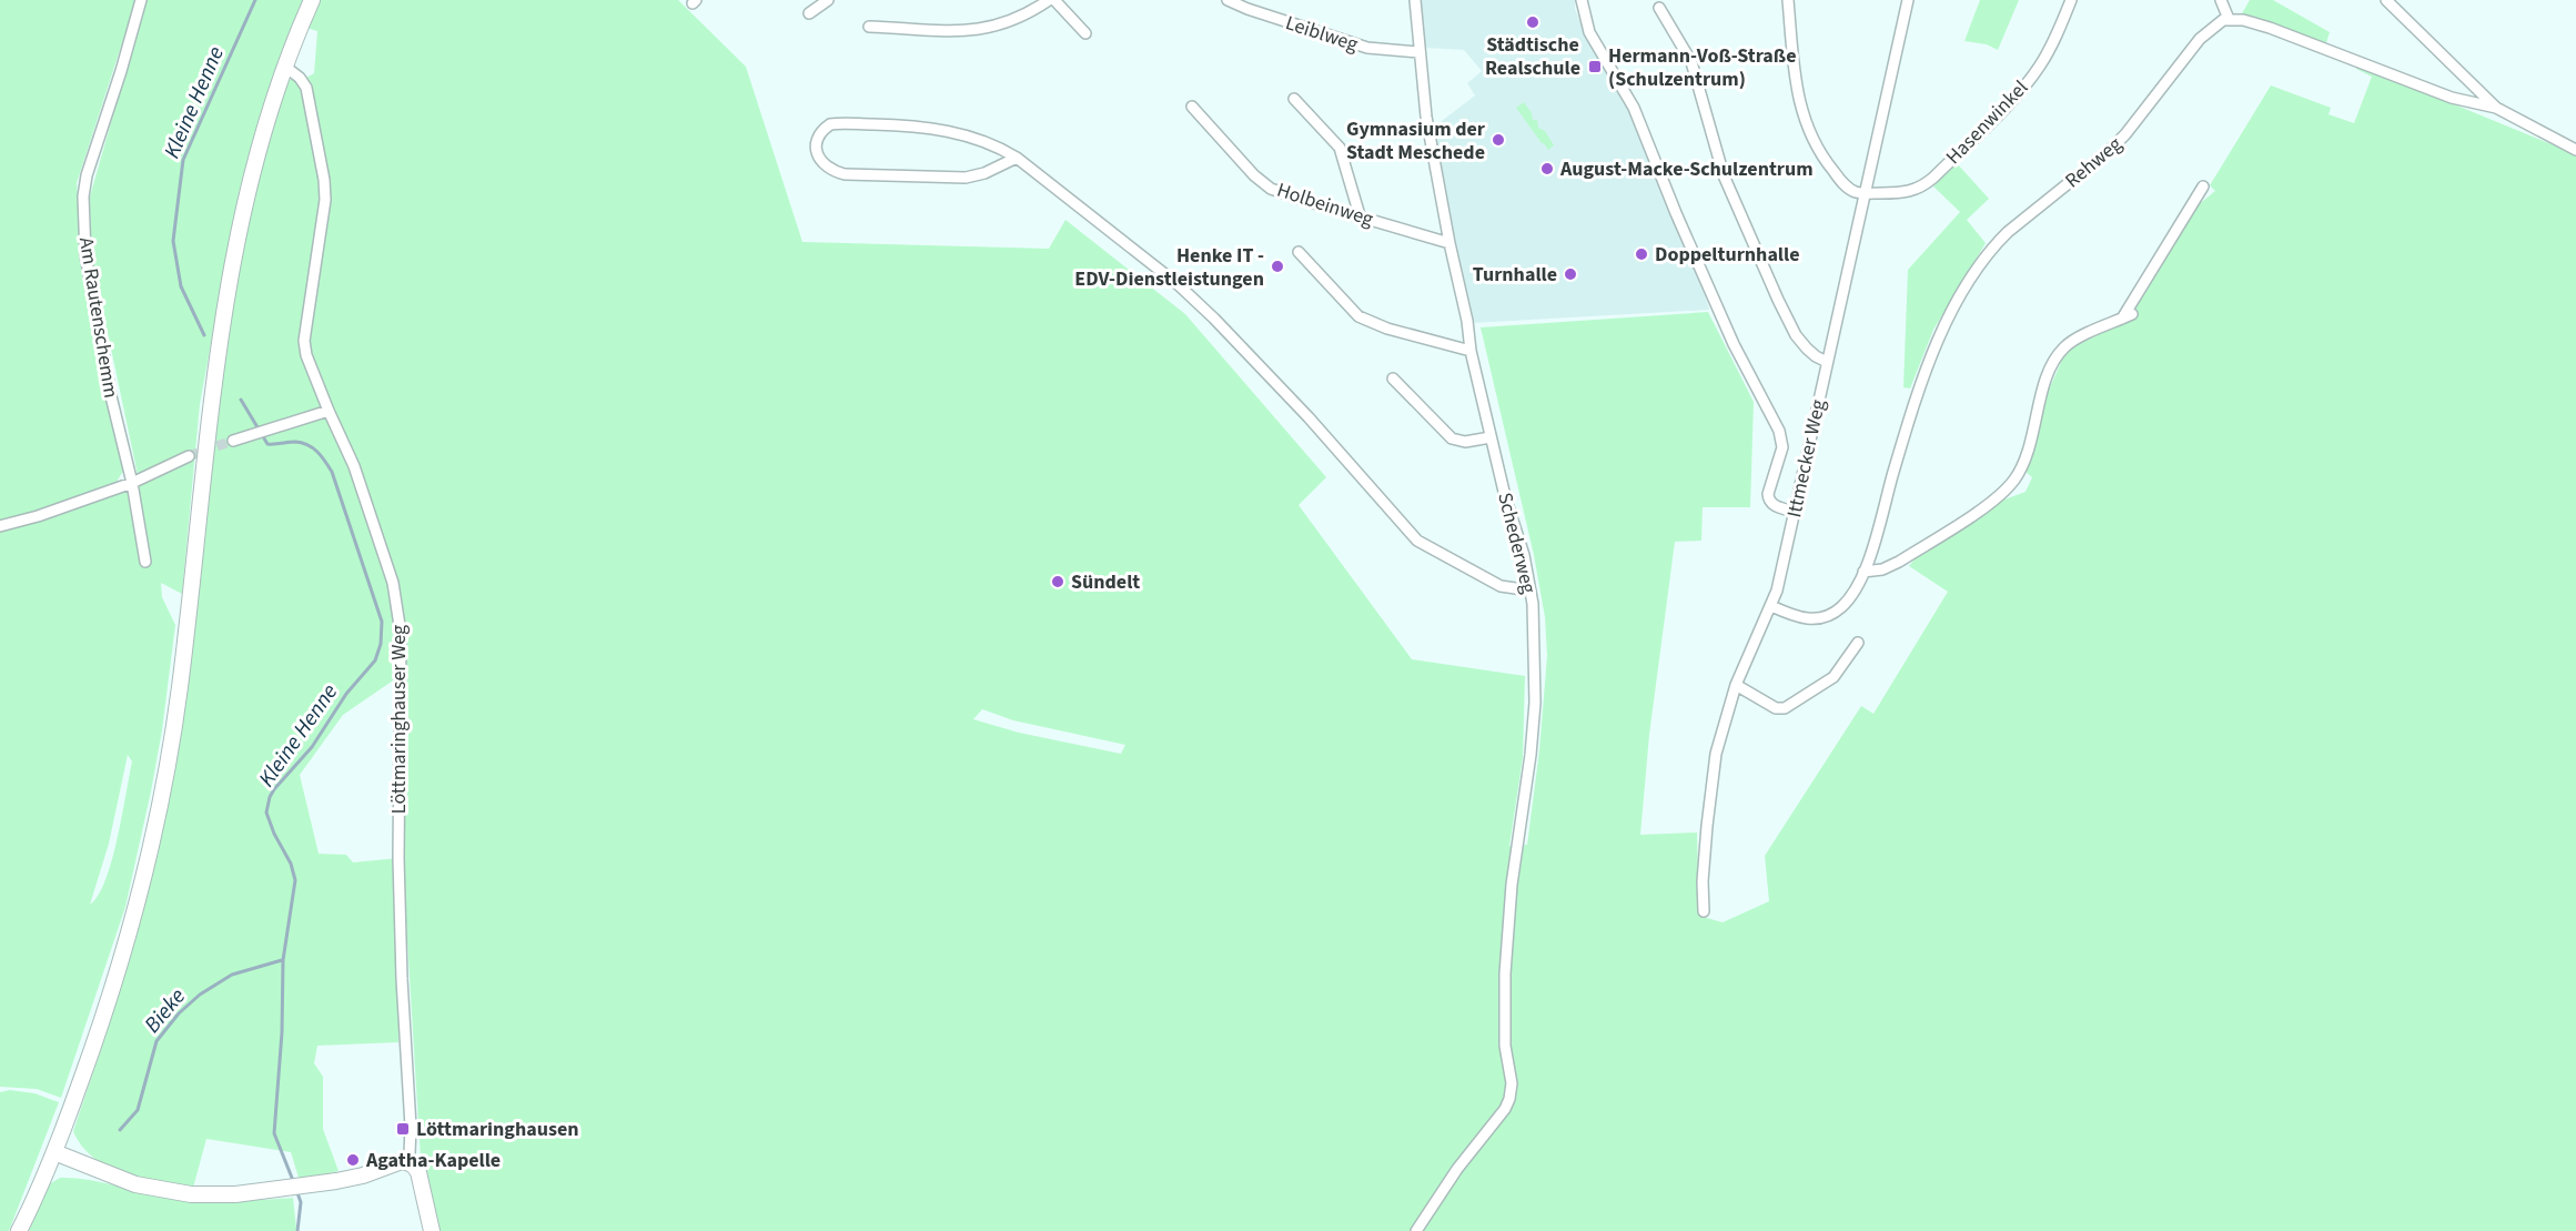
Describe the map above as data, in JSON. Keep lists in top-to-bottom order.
{
  "streets": {
    "street": [
      "Leiblweg",
      "Hasenwinkel",
      "Rehweg",
      "Holbeinweg",
      "Am Rautenschemm",
      "Ittmecker Weg",
      "Schederweg",
      "Löttmaringhauser Weg"
    ]
  },
  "crossings": [
    ["Leiblweg", "Schederweg"],
    ["Hasenwinkel", "Ittmecker Weg"],
    ["Rehweg", "Ittmecker Weg"],
    ["Holbeinweg", "Schederweg"]
  ],
  "water": ["Kleine Henne", "Bieke"],
  "places": {
    "other": [
      "Städtische Realschule",
      "Gymnasium der Stadt Meschede",
      "August-Macke-Schulzentrum",
      "Doppelturnhalle",
      "Henke IT - EDV-Dienstleistungen",
      "Turnhalle",
      "Sündelt",
      "Agatha-Kapelle"
    ],
    "transit": ["Hermann-Voß-Straße (Schulzentrum)", "Löttmaringhausen"]
  }
}
